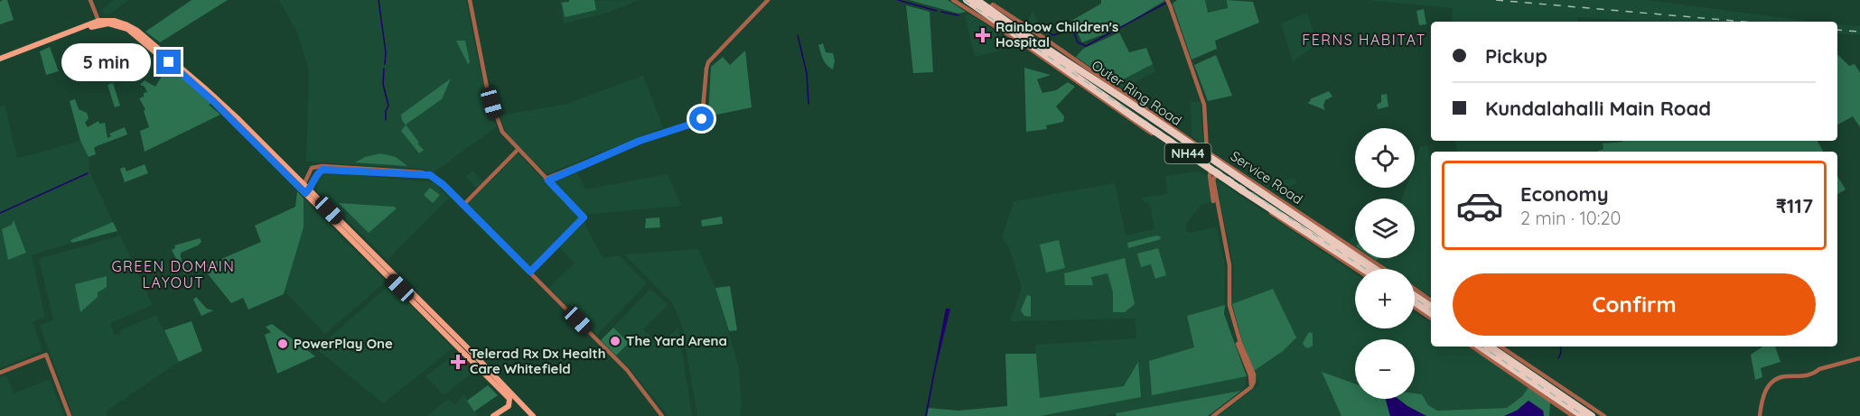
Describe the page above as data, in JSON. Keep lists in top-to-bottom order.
{
  "streets": {
    "highway": ["Outer Ring Road", "NH44"],
    "street": ["Service Road"]
  },
  "crossings": [
    ["Outer Ring Road", "Service Road"]
  ],
  "districts": ["FERNS HABITAT", "GREEN DOMAIN LAYOUT"],
  "places": {
    "health": ["Rainbow Children's Hospital", "Telerad Rx Dx Health Care Whitefield"],
    "other": ["The Yard Arena", "PowerPlay One"]
  },
  "page": {
    "banner": ["Pickup", "Kundalahalli Main Road"],
    "bubble": "5 min",
    "map_buttons": ["+", "−"],
    "list": [
      {
        "name": "Economy",
        "note": "2 min · 10:20",
        "value": "₹117"
      }
    ],
    "buttons": "Confirm"
  }
}
